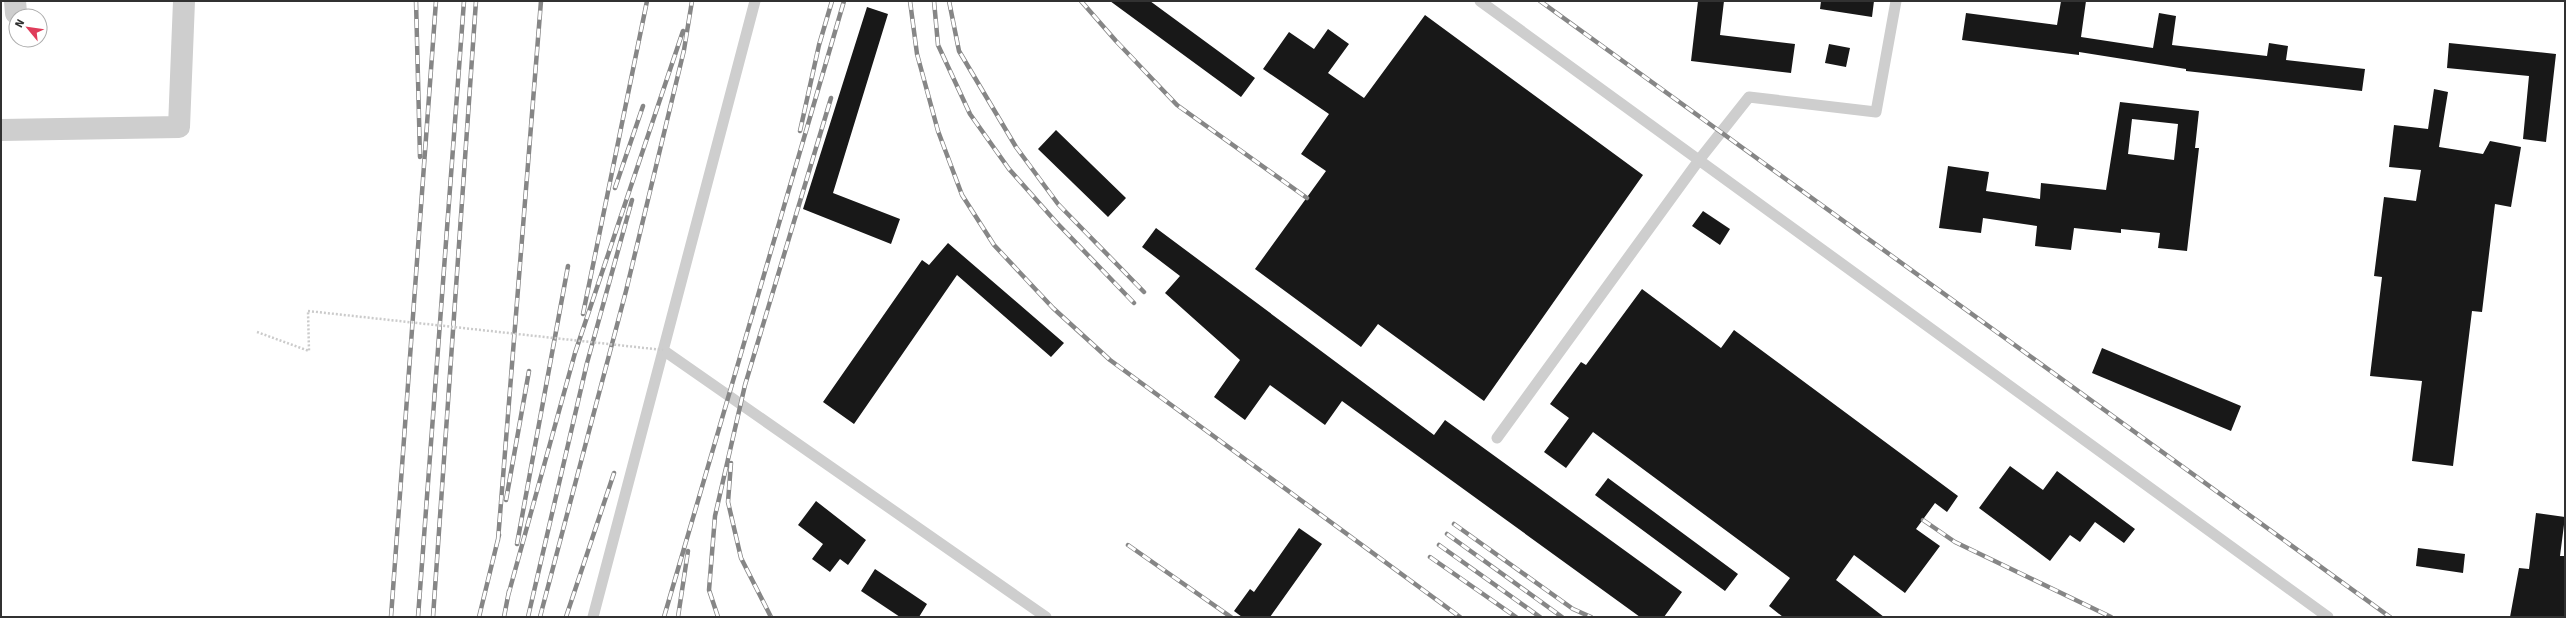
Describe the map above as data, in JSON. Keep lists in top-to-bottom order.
{
  "north": "top left"
}
